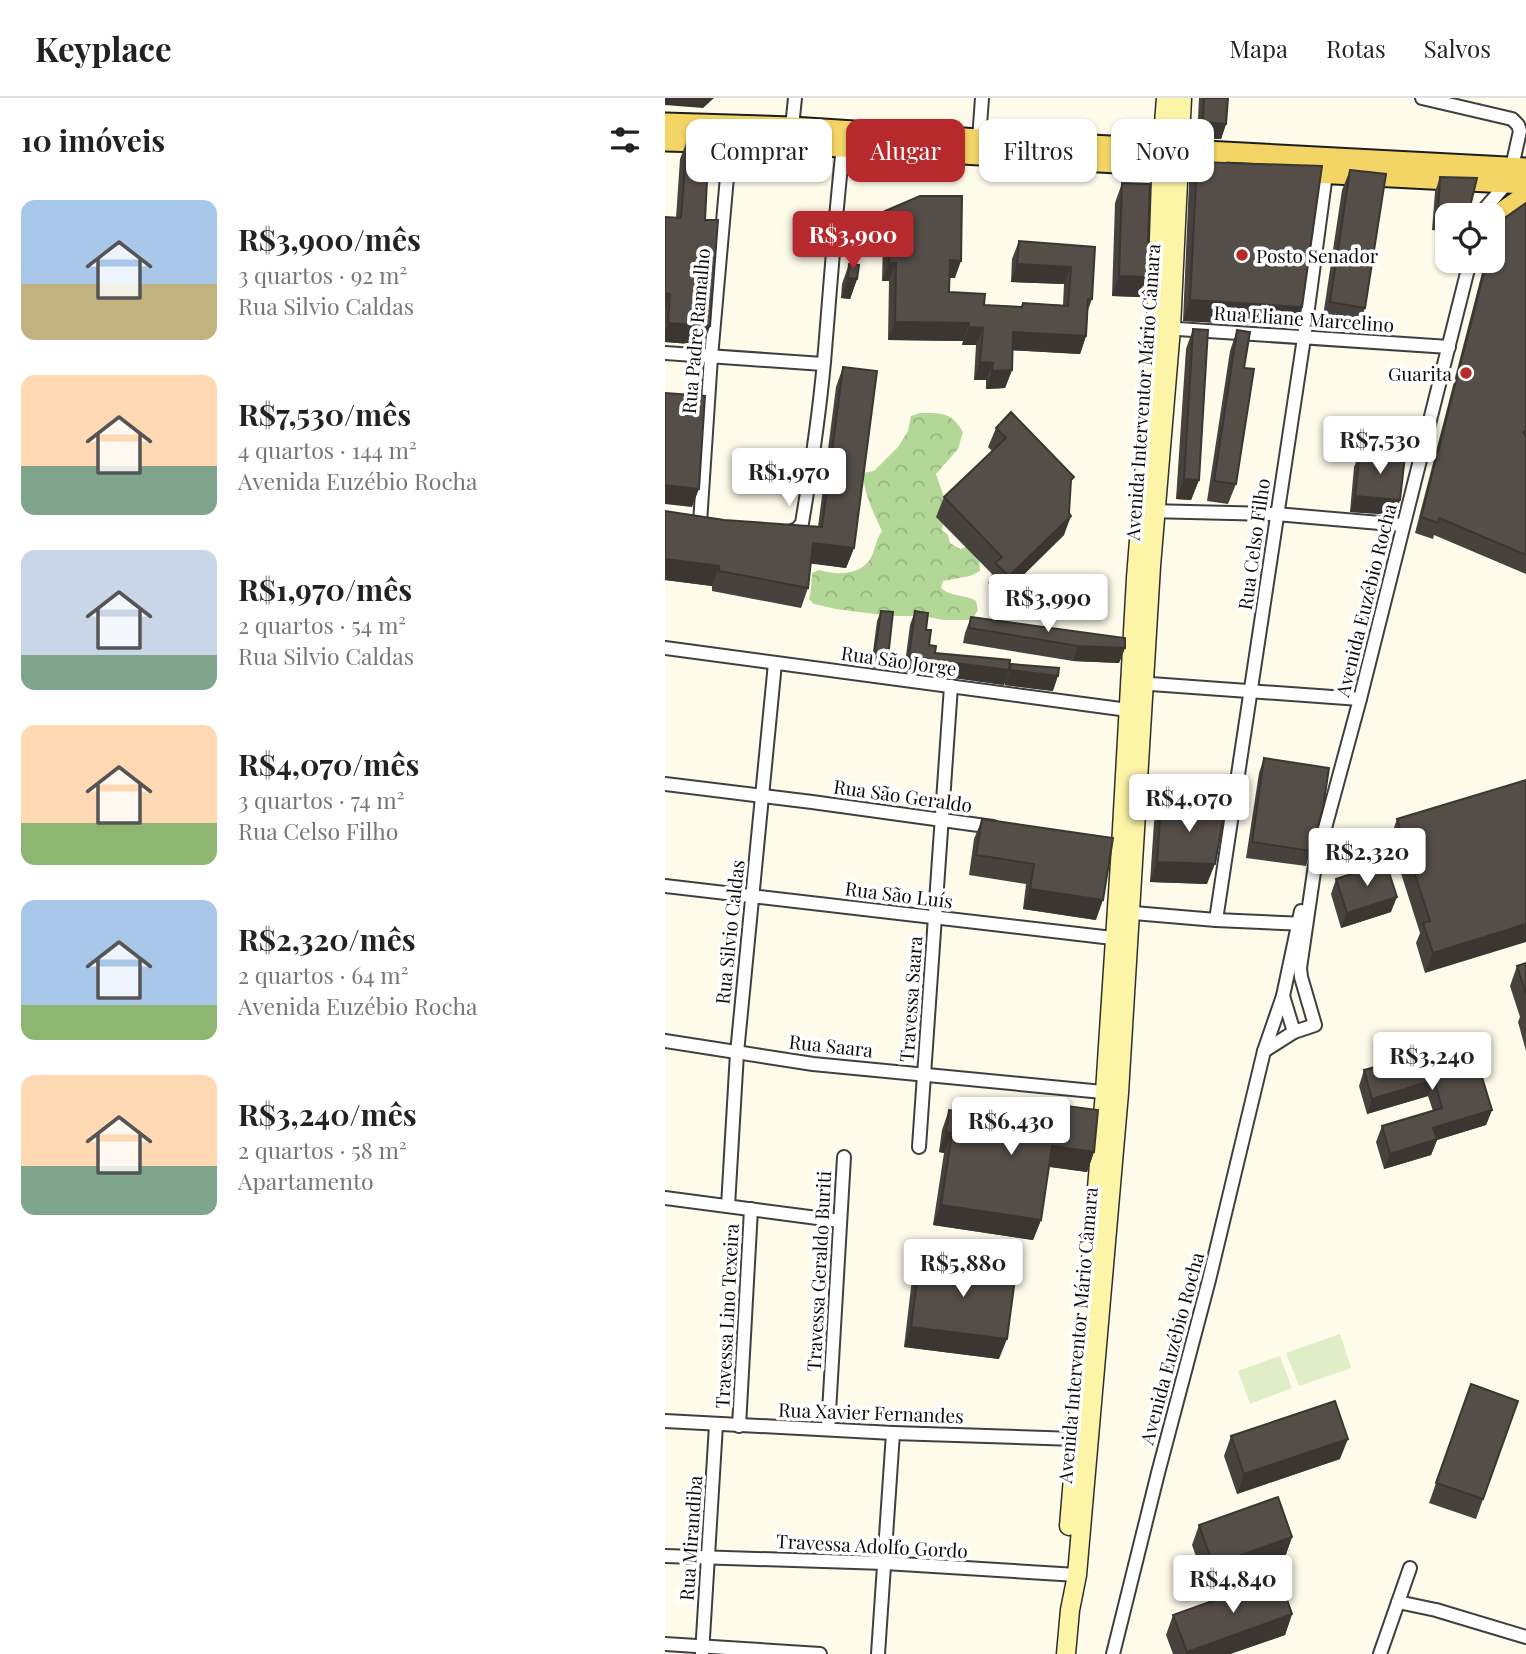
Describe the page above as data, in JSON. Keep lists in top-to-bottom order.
{
  "streets": {
    "main road": ["Avenida Interventor Mário Câmara"],
    "street": [
      "Rua Eliane Marcelino",
      "Rua Padre Ramalho",
      "Rua Celso Filho",
      "Avenida Euzébio Rocha",
      "Rua São Jorge",
      "Rua São Geraldo",
      "Rua São Luís",
      "Rua Silvio Caldas",
      "Travessa Saara",
      "Rua Saara",
      "Travessa Geraldo Buriti",
      "Travessa Lino Texeira",
      "Rua Xavier Fernandes",
      "Rua Mirandiba",
      "Travessa Adolfo Gordo"
    ]
  },
  "crossings": [
    ["Rua Eliane Marcelino", "Avenida Interventor Mário Câmara"],
    ["Rua Eliane Marcelino", "Rua Celso Filho"],
    ["Rua Eliane Marcelino", "Avenida Euzébio Rocha"],
    ["Avenida Interventor Mário Câmara", "Rua São Jorge"],
    ["Avenida Interventor Mário Câmara", "Rua São Luís"],
    ["Avenida Interventor Mário Câmara", "Rua Saara"],
    ["Avenida Interventor Mário Câmara", "Rua Xavier Fernandes"],
    ["Avenida Interventor Mário Câmara", "Travessa Adolfo Gordo"],
    ["Rua São Jorge", "Rua Silvio Caldas"],
    ["Rua São Jorge", "Travessa Saara"],
    ["Rua São Geraldo", "Rua Silvio Caldas"],
    ["Rua São Geraldo", "Travessa Saara"],
    ["Rua São Luís", "Rua Silvio Caldas"],
    ["Rua São Luís", "Travessa Saara"],
    ["Rua Silvio Caldas", "Rua Saara"],
    ["Travessa Saara", "Rua Saara"],
    ["Travessa Geraldo Buriti", "Rua Xavier Fernandes"],
    ["Travessa Lino Texeira", "Rua Xavier Fernandes"],
    ["Rua Xavier Fernandes", "Rua Mirandiba"],
    ["Rua Mirandiba", "Travessa Adolfo Gordo"]
  ],
  "places": ["Posto Senador", "Guarita"],
  "page": {
    "header": "Keyplace",
    "nav": ["Mapa", "Rotas", "Salvos"],
    "heading": "10 imóveis",
    "chip": [
      "Comprar",
      "Alugar",
      "Filtros",
      "Novo"
    ],
    "list": [
      {
        "name": "R$3,900/mês",
        "note": "3 quartos · 92 m² · Rua Silvio Caldas"
      },
      {
        "name": "R$7,530/mês",
        "note": "4 quartos · 144 m² · Avenida Euzébio Rocha"
      },
      {
        "name": "R$1,970/mês",
        "note": "2 quartos · 54 m² · Rua Silvio Caldas"
      },
      {
        "name": "R$4,070/mês",
        "note": "3 quartos · 74 m² · Rua Celso Filho"
      },
      {
        "name": "R$2,320/mês",
        "note": "2 quartos · 64 m² · Avenida Euzébio Rocha"
      },
      {
        "name": "R$3,240/mês",
        "note": "2 quartos · 58 m² · Apartamento"
      }
    ],
    "price": [
      "R$3,900",
      "R$7,530",
      "R$1,970",
      "R$3,990",
      "R$4,070",
      "R$2,320",
      "R$3,240",
      "R$6,430",
      "R$5,880",
      "R$4,840"
    ]
  }
}
